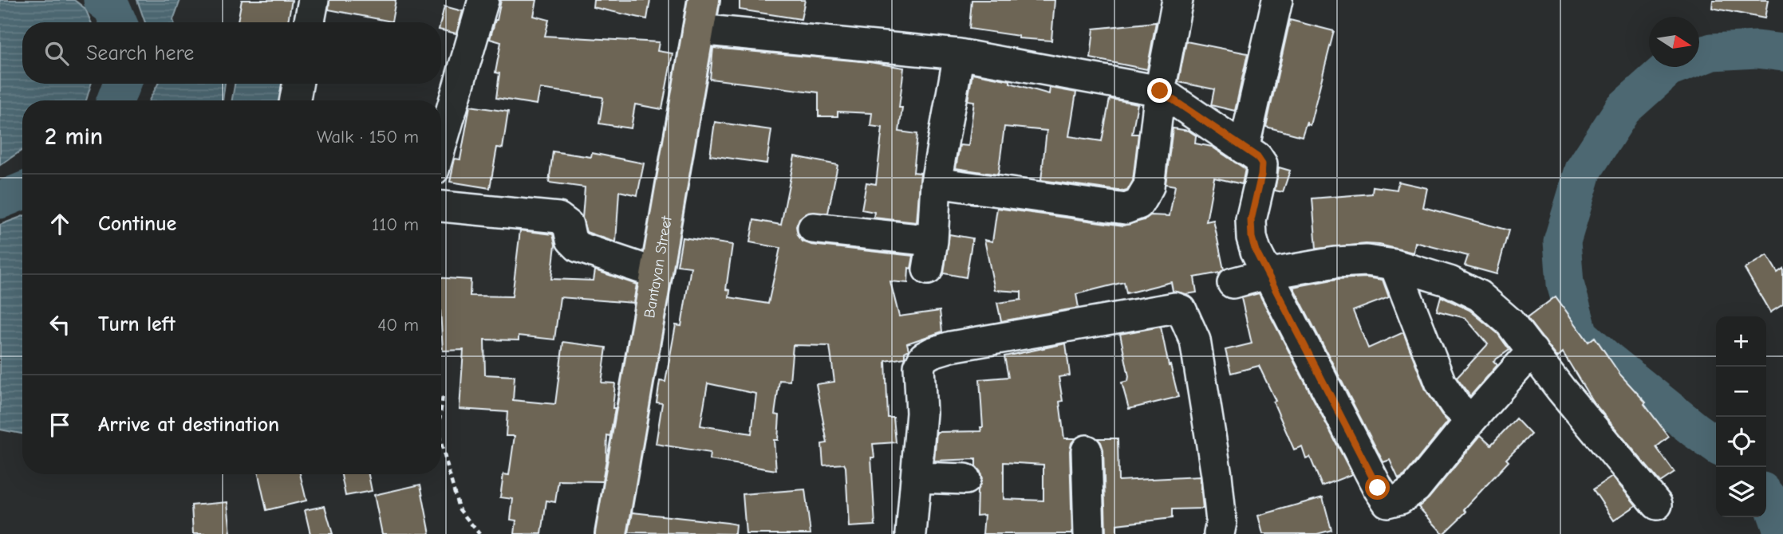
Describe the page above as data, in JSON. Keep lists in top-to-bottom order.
{
  "streets": {
    "main road": ["Bantayan Street"]
  },
  "north": "right",
  "page": {
    "search": "Search here",
    "heading": ["2 min", "Walk · 150 m"],
    "list": [
      ["Continue", "110 m"],
      ["Turn left", "40 m"],
      "Arrive at destination"
    ],
    "map_buttons": ["+", "−"]
  }
}
